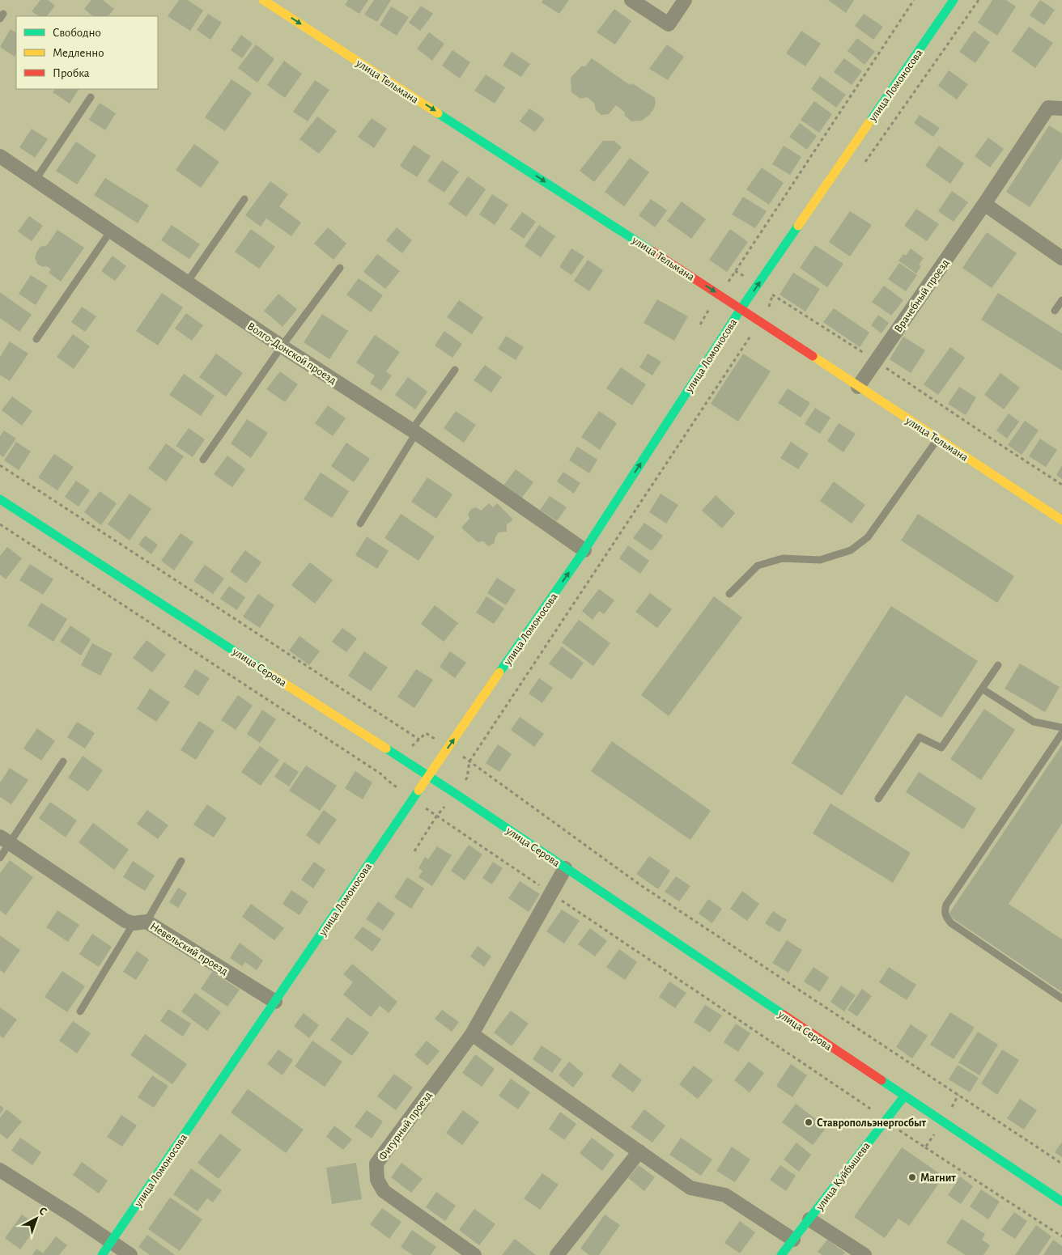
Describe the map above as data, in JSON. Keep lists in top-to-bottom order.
{
  "streets": {
    "street": [
      "улица Тельмана",
      "улица Ломоносова",
      "Врачебный проезд",
      "Волго-Донской проезд",
      "улица Серова",
      "Невельский проезд",
      "Фигурный проезд",
      "улица Куйбышева"
    ]
  },
  "crossings": [
    ["улица Тельмана", "улица Ломоносова"],
    ["улица Тельмана", "Врачебный проезд"],
    ["улица Ломоносова", "Волго-Донской проезд"],
    ["улица Ломоносова", "улица Серова"],
    ["улица Ломоносова", "Невельский проезд"],
    ["улица Серова", "Фигурный проезд"],
    ["улица Серова", "улица Куйбышева"]
  ],
  "one_way": ["улица Тельмана", "улица Ломоносова"],
  "places": ["Ставропольэнергосбыт", "Магнит"],
  "legend": ["Свободно", "Медленно", "Пробка"],
  "north": "top right"
}
